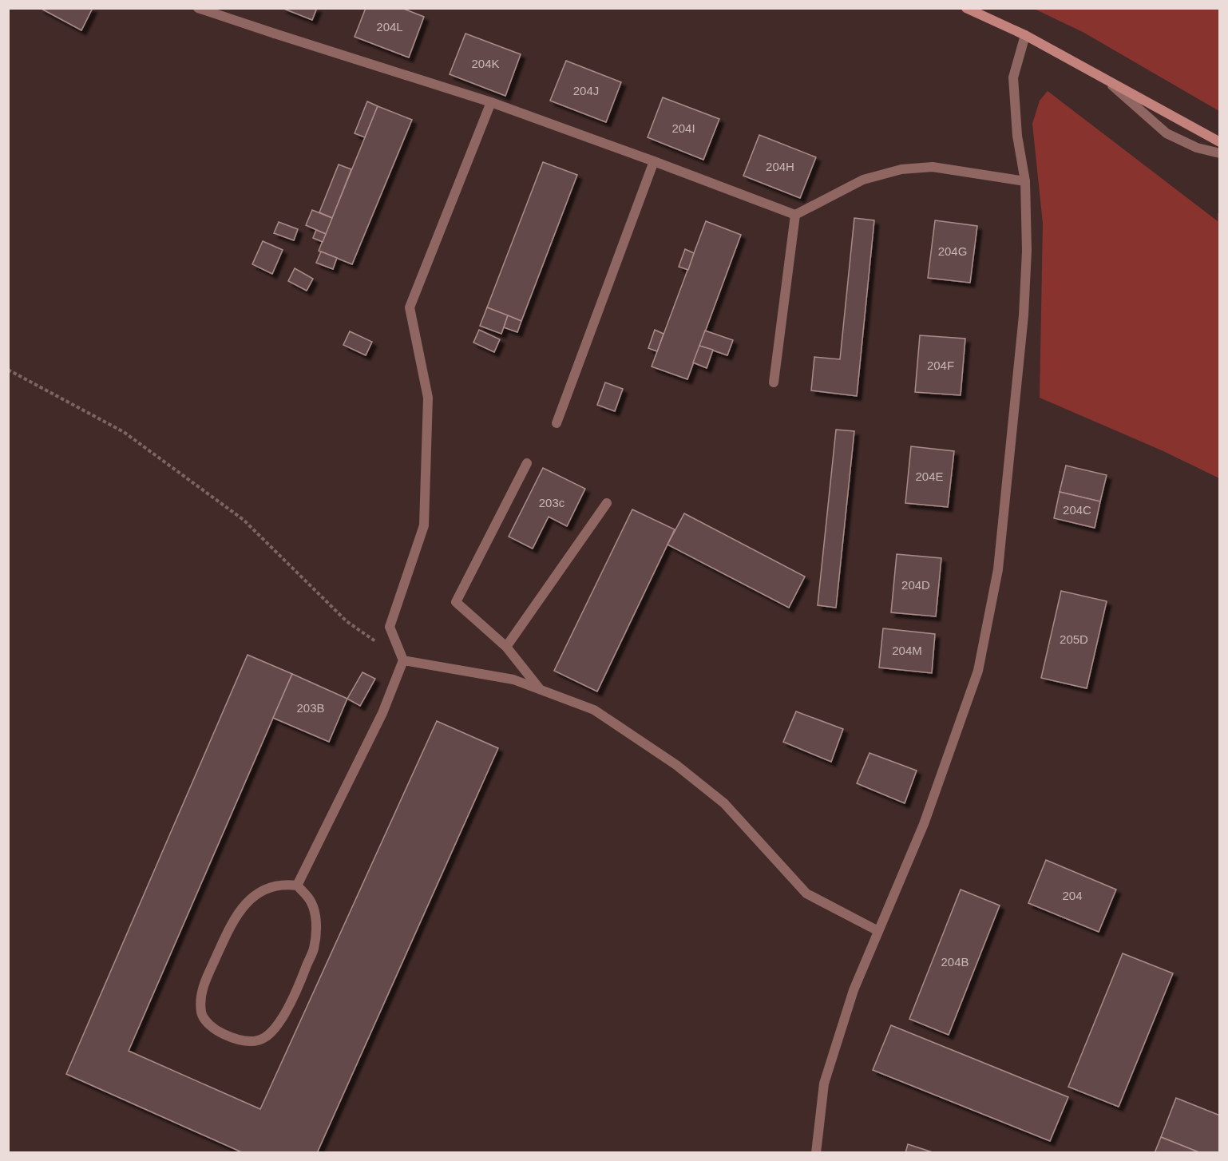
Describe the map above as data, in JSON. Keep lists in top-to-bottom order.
{
  "house_numbers": [
    "204L",
    "204K",
    "204J",
    "204I",
    "204H",
    "204G",
    "204F",
    "204E",
    "203c",
    "204C",
    "204D",
    "205D",
    "204M",
    "203B",
    "204",
    "204B"
  ]
}
